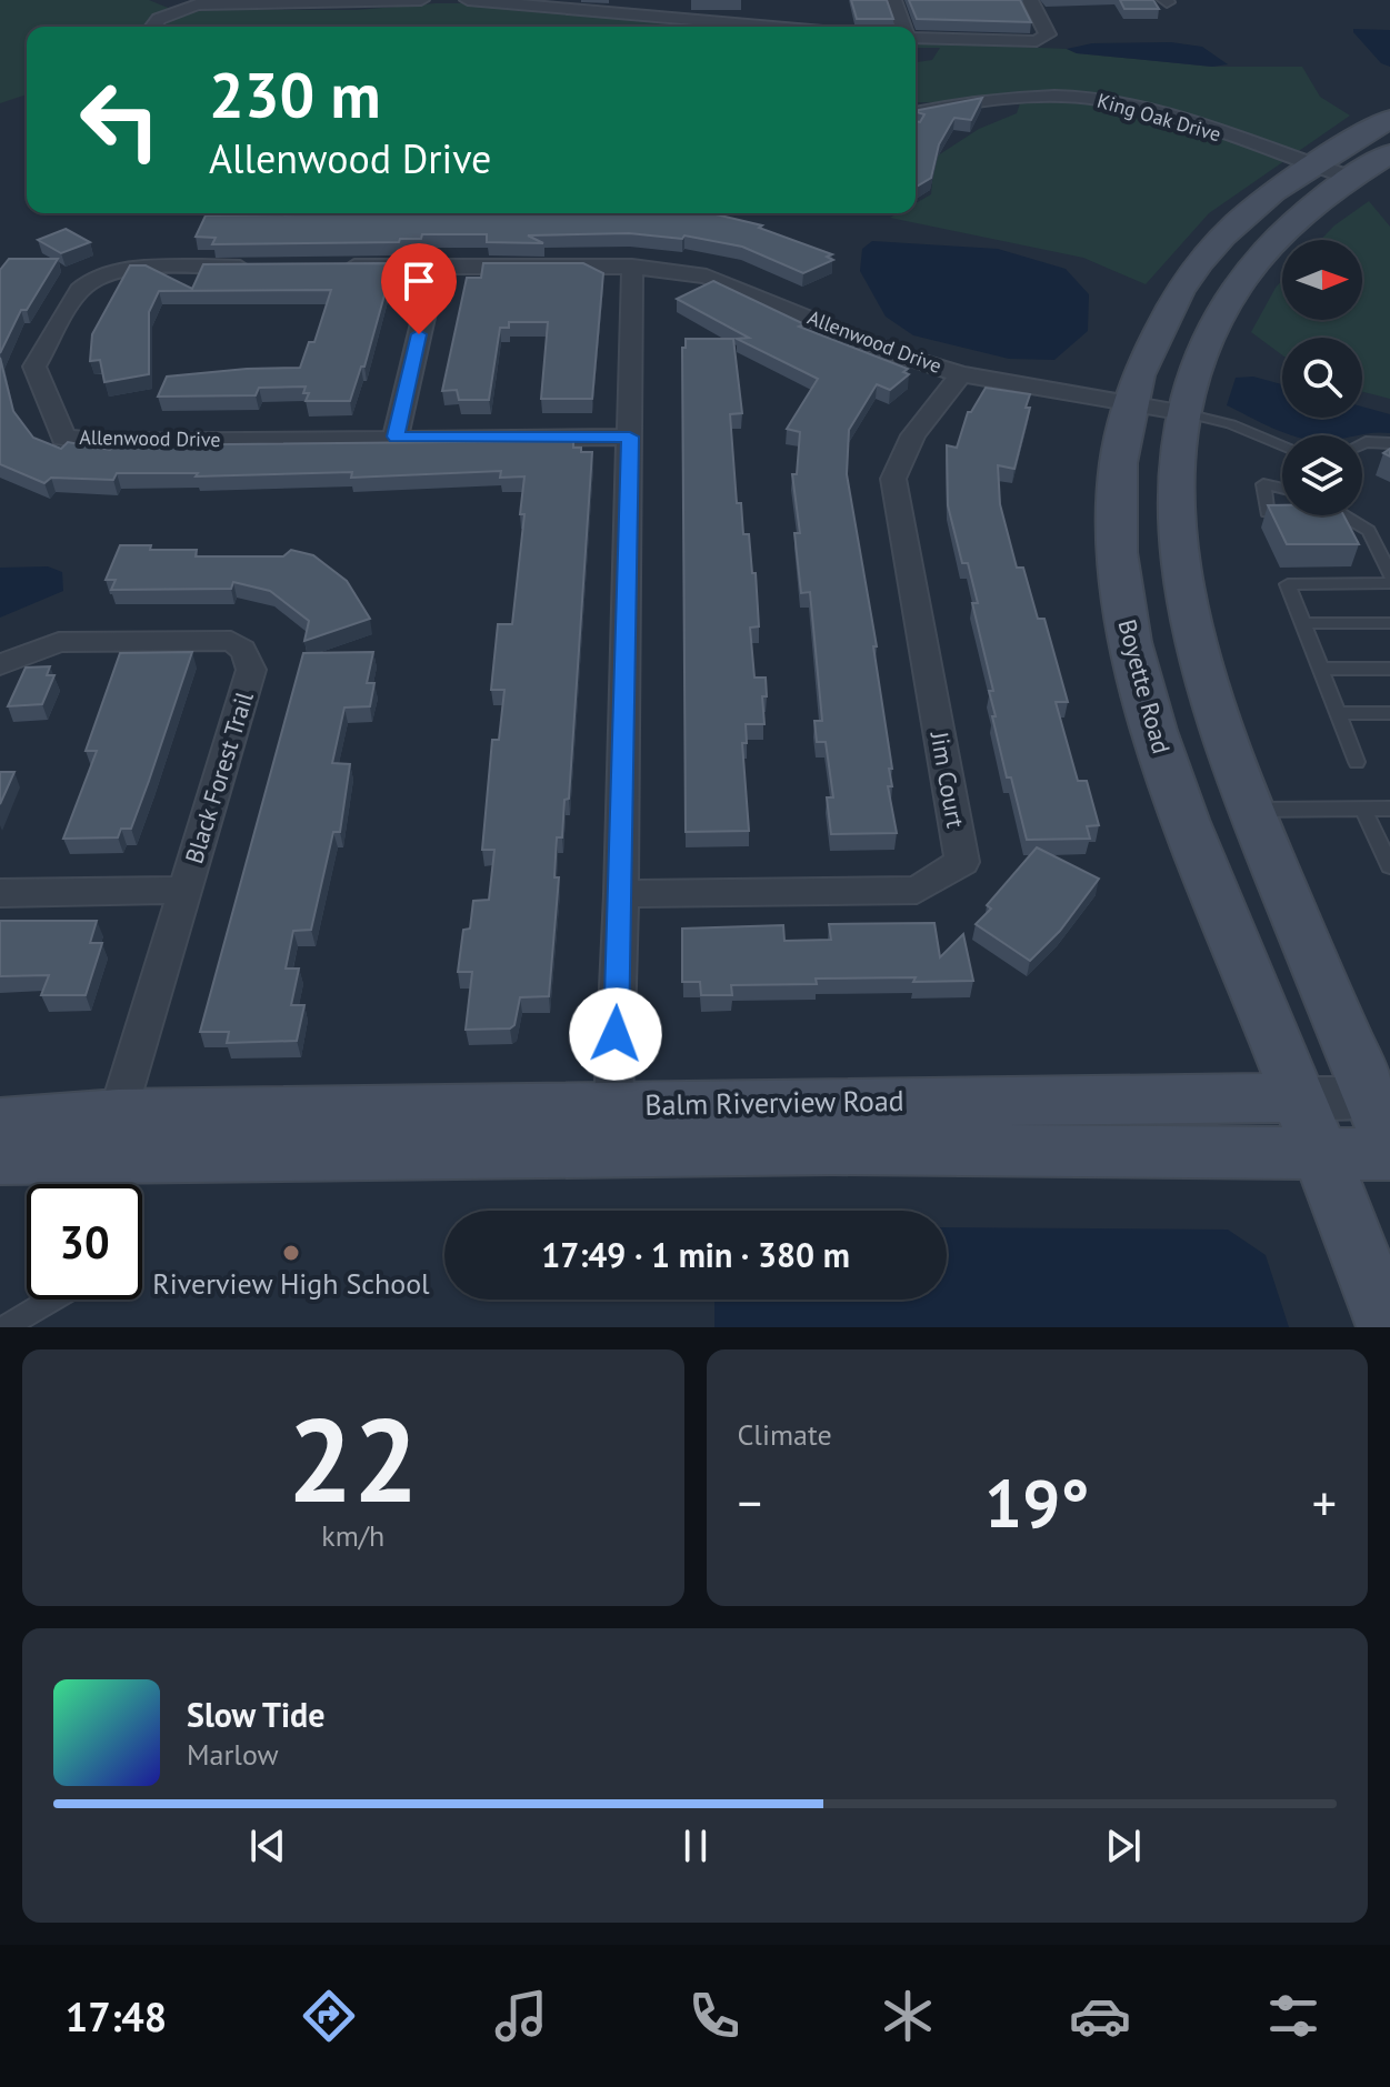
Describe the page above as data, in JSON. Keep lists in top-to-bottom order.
{
  "streets": {
    "main road": ["Boyette Road", "Balm Riverview Road"],
    "street": [
      "King Oak Drive",
      "Allenwood Drive",
      "Black Forest Trail",
      "Jim Court"
    ]
  },
  "crossings": [
    ["King Oak Drive", "Boyette Road"],
    ["Allenwood Drive", "Boyette Road"],
    ["Allenwood Drive", "Jim Court"],
    ["Boyette Road", "Balm Riverview Road"],
    ["Black Forest Trail", "Balm Riverview Road"]
  ],
  "places": ["Riverview High School"],
  "north": "right",
  "page": {
    "turn": ["230 m", "Allenwood Drive"],
    "limit": "30",
    "trip": "17:49 · 1 min · 380 m",
    "tile": [
      ["22", "km/h"],
      "Climate"
    ],
    "heat": ["−", "19°", "+"],
    "song": ["Slow Tide", "Marlow"],
    "tabs": "17:48"
  }
}
